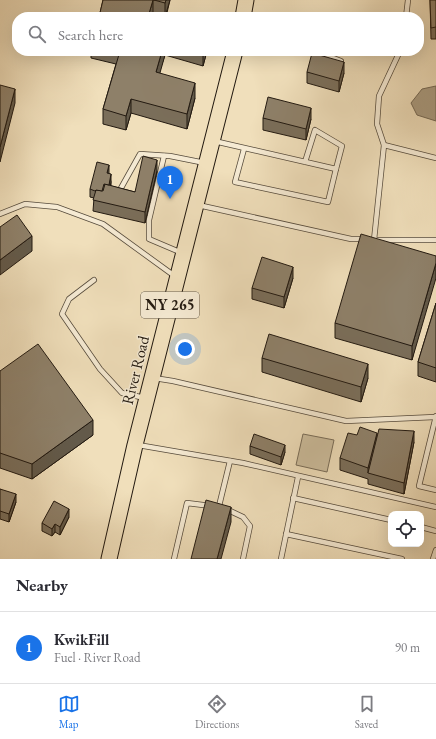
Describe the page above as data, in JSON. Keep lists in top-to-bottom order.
{
  "streets": {
    "main road": ["NY 265", "River Road"]
  },
  "page": {
    "search": "Search here",
    "pins": "1",
    "heading": "Nearby",
    "list": [
      {
        "mark": "1",
        "name": "KwikFill",
        "note": "Fuel · River Road",
        "value": "90 m"
      }
    ],
    "nav": ["Map", "Directions", "Saved"]
  }
}
